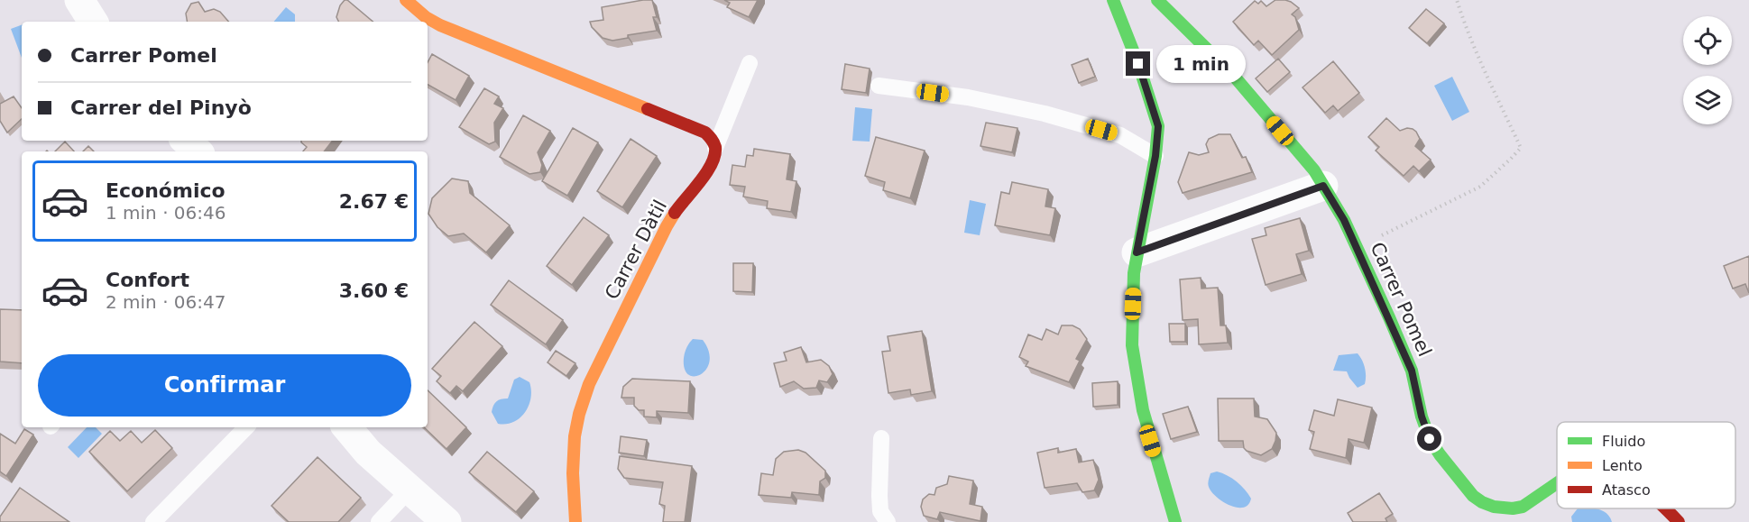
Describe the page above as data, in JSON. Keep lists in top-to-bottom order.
{
  "streets": {
    "street": ["Carrer Dàtil", "Carrer Pomel"]
  },
  "legend": ["Fluido", "Lento", "Atasco"],
  "page": {
    "banner": ["Carrer Pomel", "Carrer del Pinyò"],
    "bubble": "1 min",
    "list": [
      {
        "name": "Económico",
        "note": "1 min · 06:46",
        "value": "2.67 €"
      },
      {
        "name": "Confort",
        "note": "2 min · 06:47",
        "value": "3.60 €"
      }
    ],
    "buttons": "Confirmar"
  }
}
